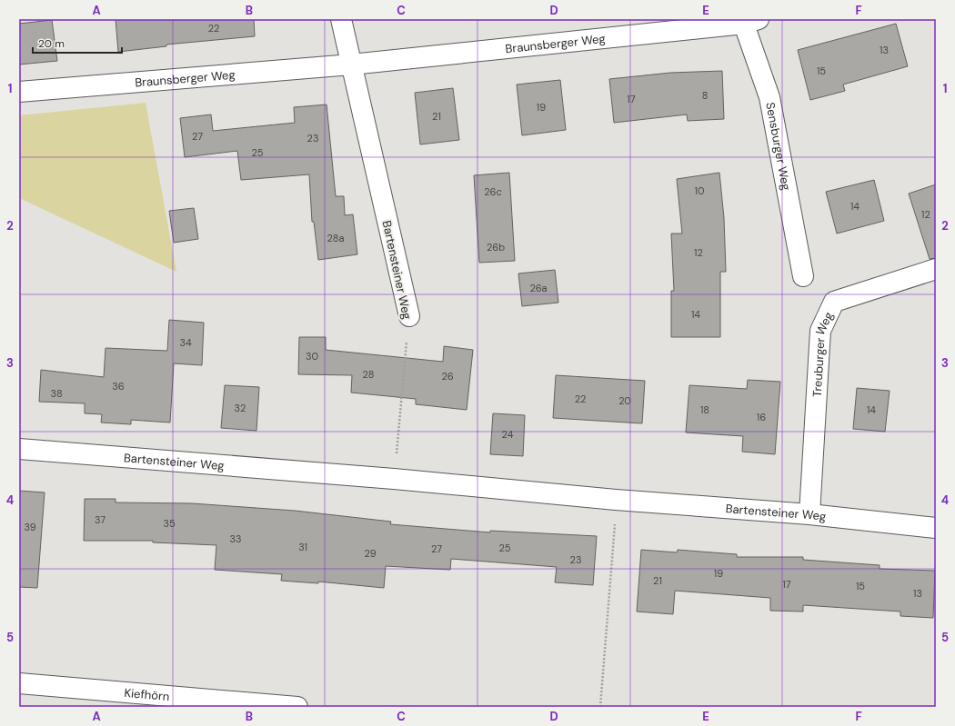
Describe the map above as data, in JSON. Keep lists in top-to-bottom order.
{
  "streets": {
    "street": [
      "Braunsberger Weg",
      "Sensburger Weg",
      "Bartensteiner Weg",
      "Treuburger Weg",
      "Kiefhörn"
    ]
  },
  "crossings": [
    ["Braunsberger Weg", "Sensburger Weg"],
    ["Braunsberger Weg", "Bartensteiner Weg"],
    ["Bartensteiner Weg", "Treuburger Weg"]
  ],
  "house_numbers": [
    "22",
    "13",
    "15",
    "8",
    "17",
    "19",
    "21",
    "27",
    "23",
    "25",
    "10",
    "26c",
    "14",
    "12",
    "28a",
    "26b",
    "12",
    "26a",
    "14",
    "34",
    "30",
    "28",
    "26",
    "36",
    "38",
    "22",
    "20",
    "32",
    "18",
    "14",
    "16",
    "24",
    "37",
    "35",
    "39",
    "33",
    "31",
    "25",
    "27",
    "29",
    "23",
    "19",
    "21",
    "17",
    "15",
    "13"
  ],
  "scale_bar": "20 m",
  "grid": {
    "columns": [
      "A",
      "B",
      "C",
      "D",
      "E",
      "F"
    ],
    "rows": [
      "1",
      "2",
      "3",
      "4",
      "5"
    ]
  }
}
